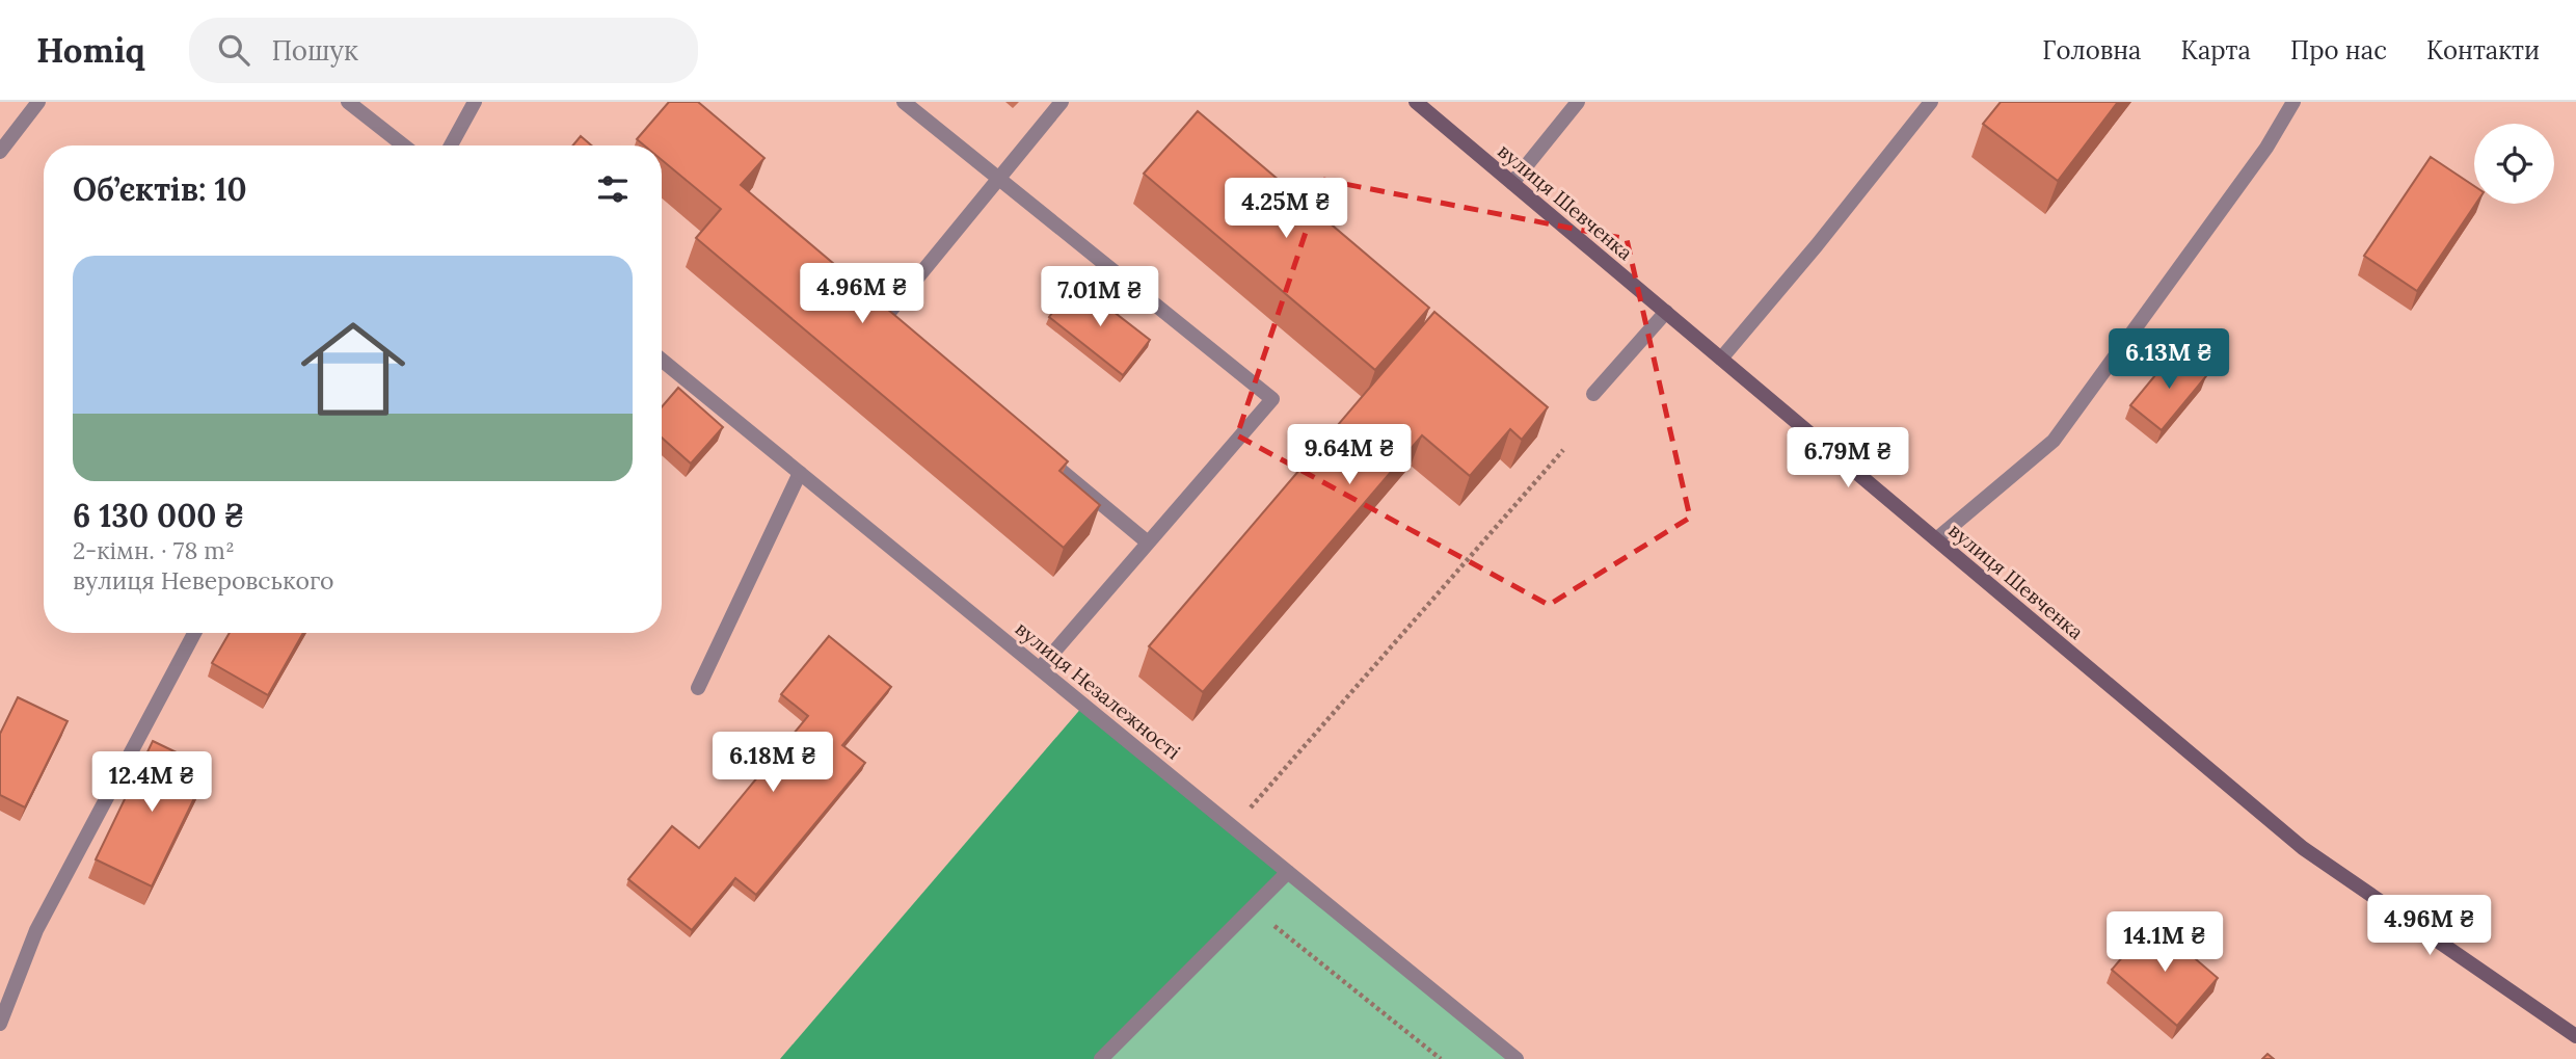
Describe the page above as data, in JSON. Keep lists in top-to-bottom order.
{
  "streets": {
    "main road": ["вулиця Шевченка"],
    "street": ["вулиця Незалежності"]
  },
  "page": {
    "header": "Homiq",
    "search": "Пошук",
    "nav": [
      "Головна",
      "Карта",
      "Про нас",
      "Контакти"
    ],
    "heading": "Об’єктів: 10",
    "price": [
      "4.25M ₴",
      "4.96M ₴",
      "7.01M ₴",
      "6.13M ₴",
      "9.64M ₴",
      "6.79M ₴",
      "6.18M ₴",
      "12.4M ₴",
      "4.96M ₴",
      "14.1M ₴"
    ],
    "list": [
      {
        "name": "6 130 000 ₴",
        "note": "2-кімн. · 78 m² · вулиця Неверовського"
      }
    ]
  }
}
